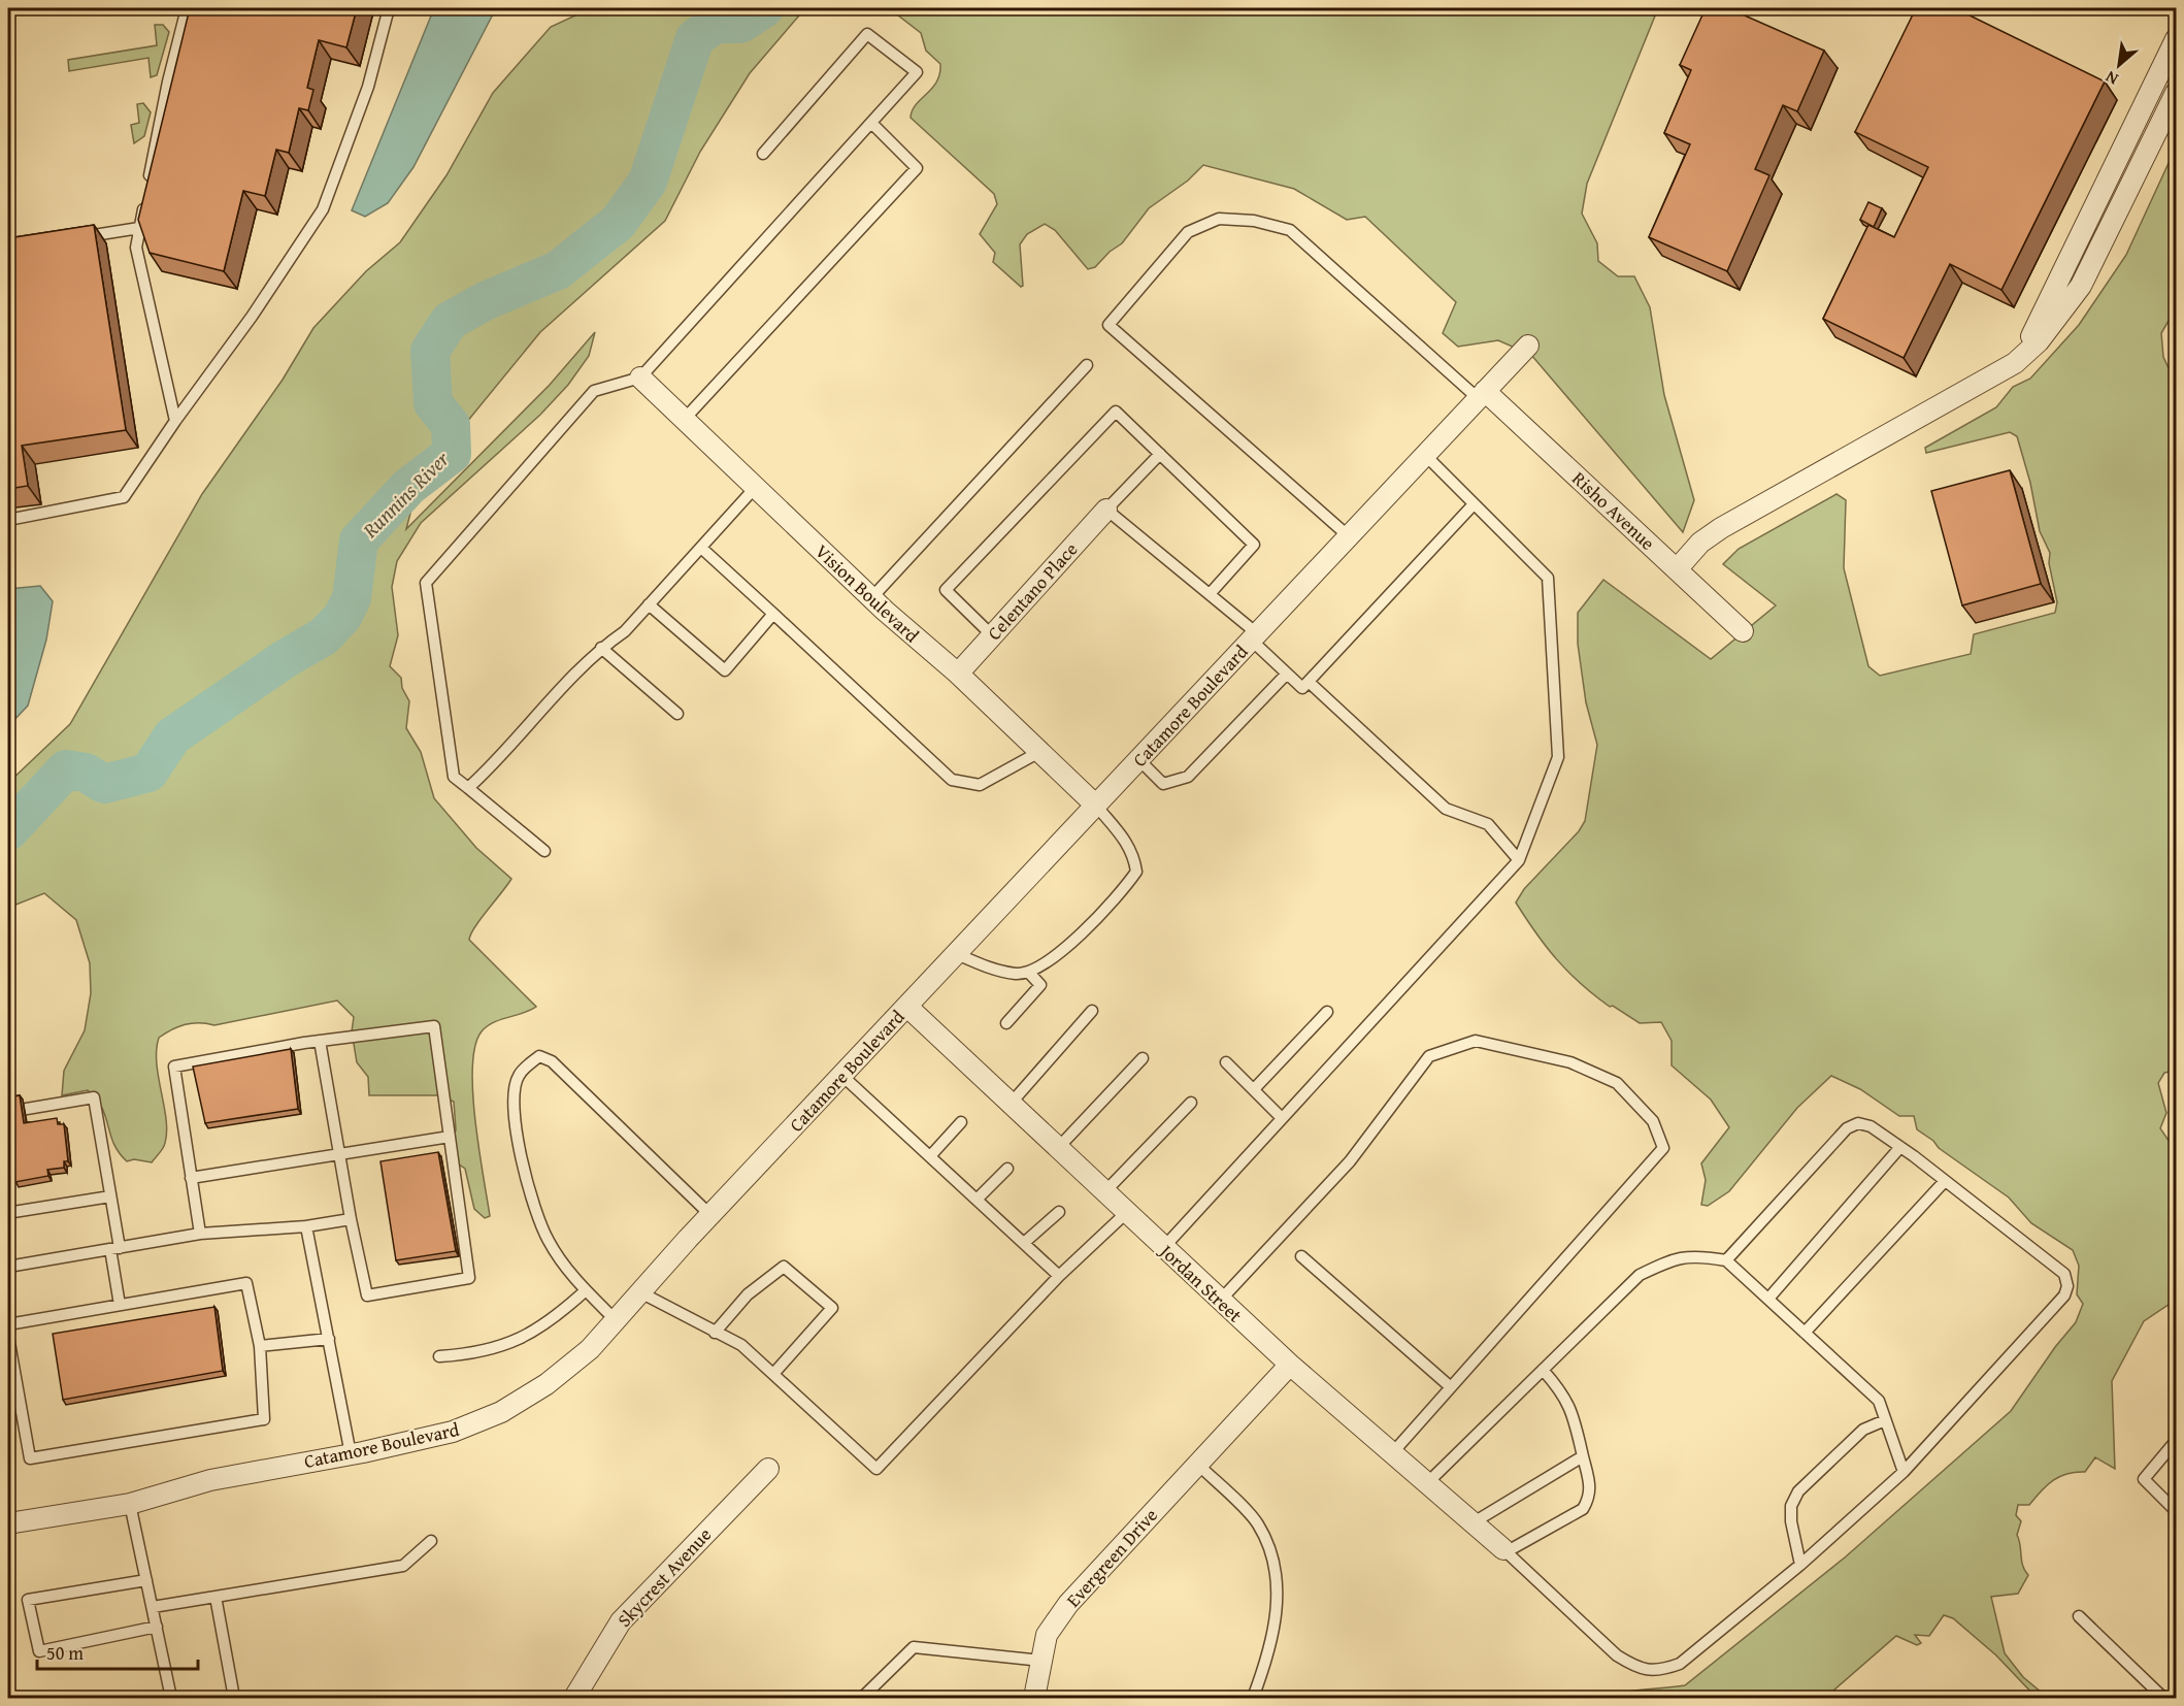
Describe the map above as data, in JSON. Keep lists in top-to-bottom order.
{
  "streets": {
    "street": [
      "Risho Avenue",
      "Celentano Place",
      "Vision Boulevard",
      "Catamore Boulevard",
      "Jordan Street",
      "Evergreen Drive",
      "Skycrest Avenue"
    ]
  },
  "crossings": [
    ["Risho Avenue", "Catamore Boulevard"],
    ["Celentano Place", "Vision Boulevard"],
    ["Vision Boulevard", "Catamore Boulevard"],
    ["Catamore Boulevard", "Jordan Street"],
    ["Jordan Street", "Evergreen Drive"]
  ],
  "water": ["Runnins River"],
  "scale_bar": "50 m",
  "north": "bottom left"
}
